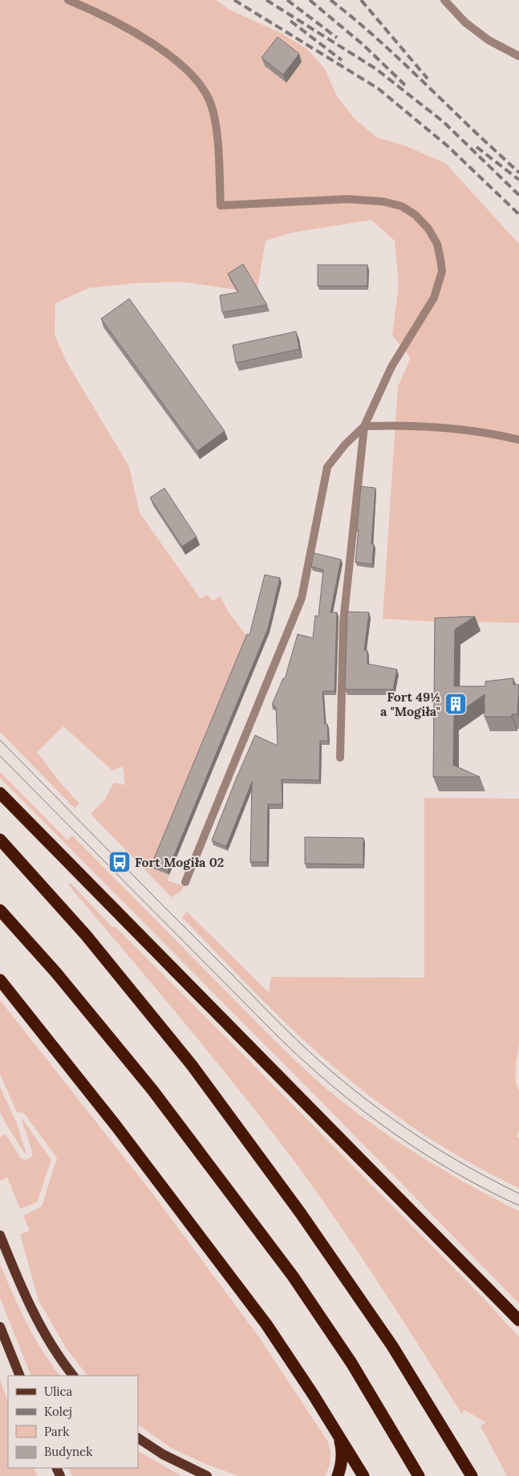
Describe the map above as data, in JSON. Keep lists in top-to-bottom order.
{
  "places": {
    "building": ["Fort 49½ a \"Mogiła\""],
    "bus stop": ["Fort Mogiła 02"]
  },
  "legend": [
    "Ulica",
    "Kolej",
    "Park",
    "Budynek"
  ]
}
